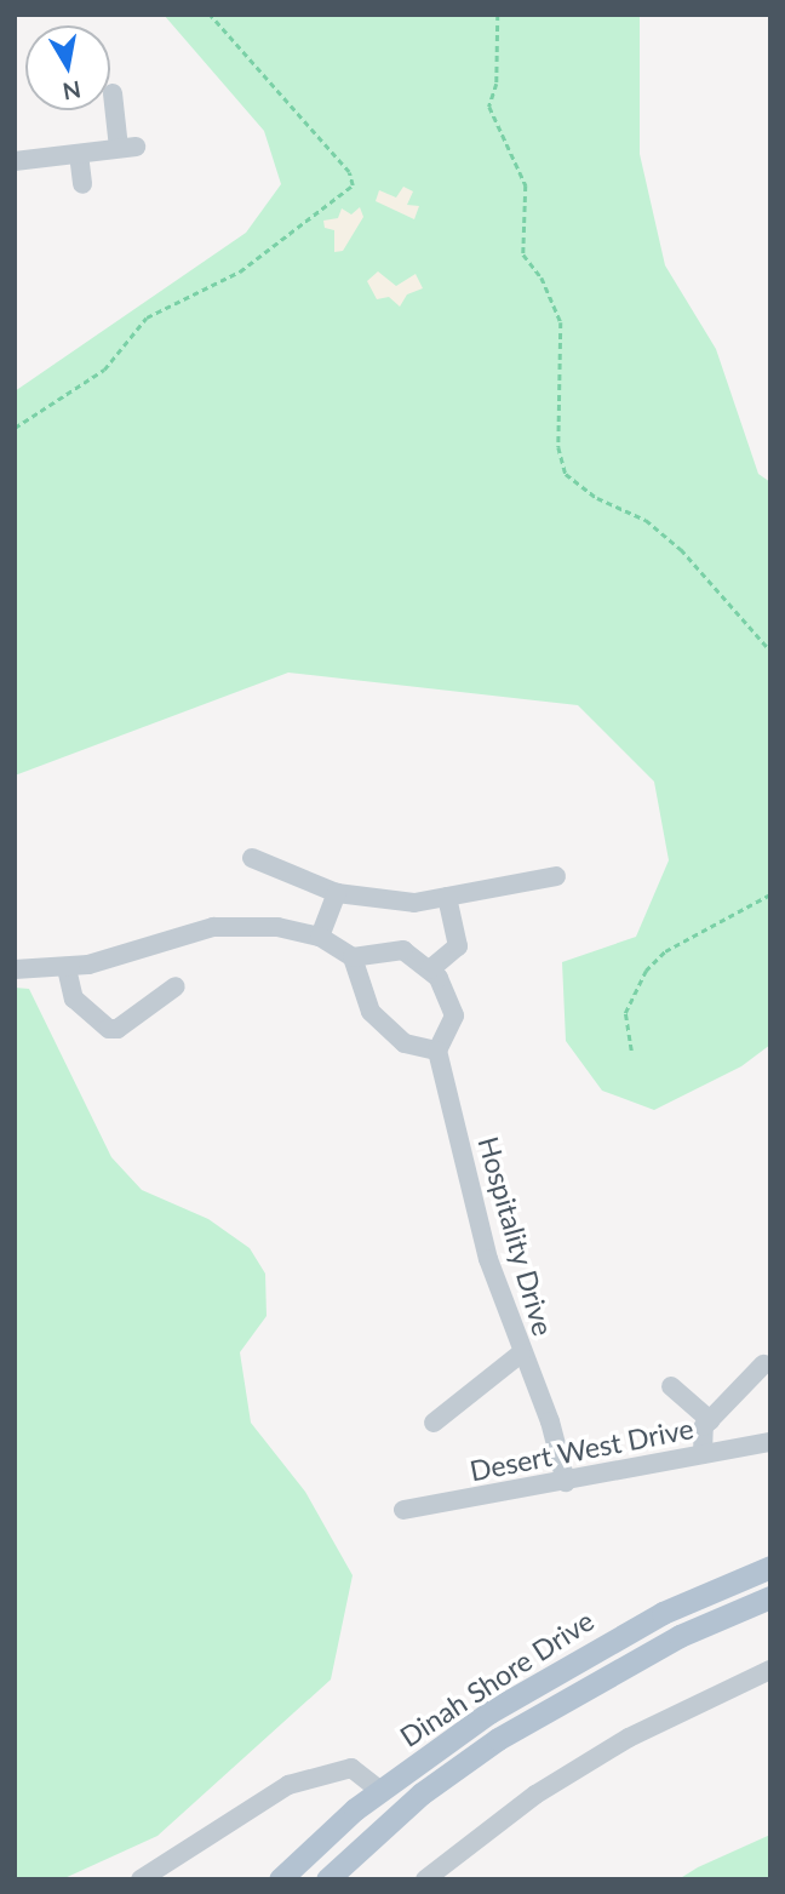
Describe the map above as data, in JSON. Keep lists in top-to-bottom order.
{
  "streets": {
    "main road": ["Dinah Shore Drive"],
    "street": ["Hospitality Drive", "Desert West Drive"]
  },
  "crossings": [
    ["Hospitality Drive", "Desert West Drive"]
  ],
  "north": "bottom"
}
